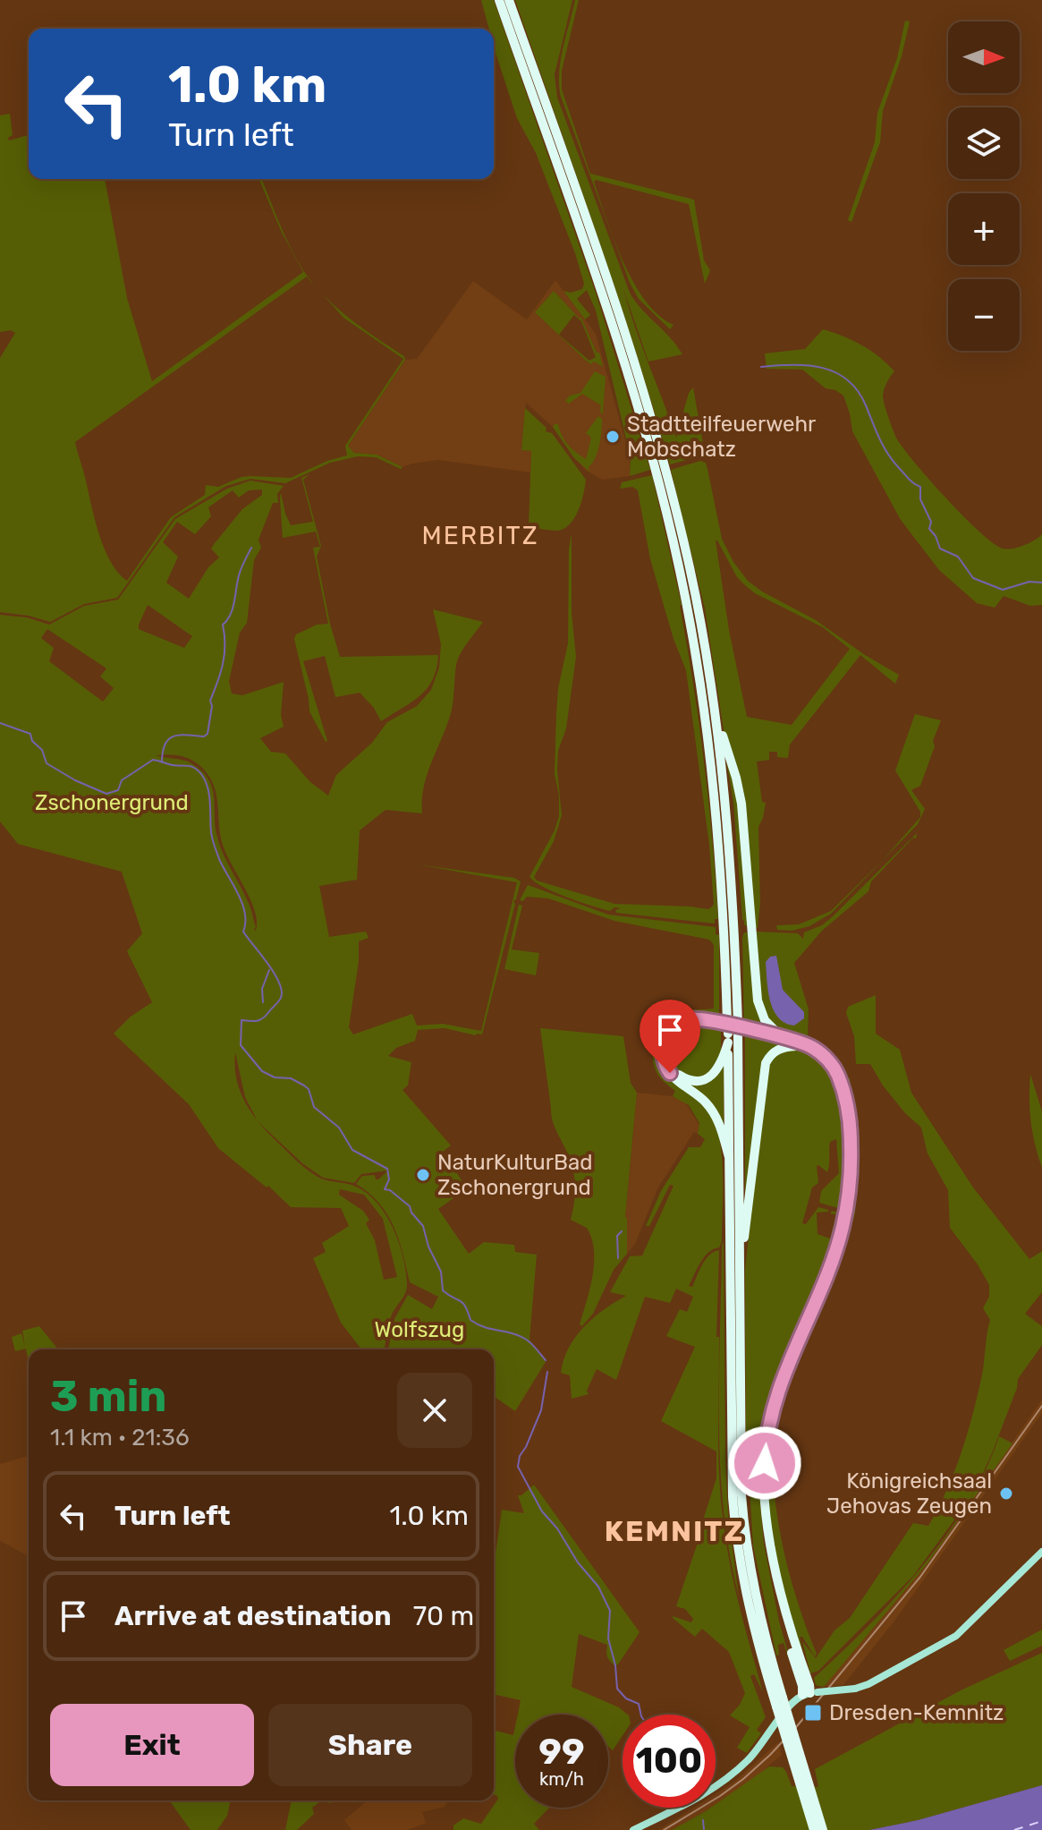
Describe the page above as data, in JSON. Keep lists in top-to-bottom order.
{
  "districts": ["MERBITZ", "KEMNITZ"],
  "parks": ["Zschonergrund", "Wolfszug"],
  "places": {
    "other": ["Stadtteilfeuerwehr Mobschatz", "NaturKulturBad Zschonergrund", "Königreichsaal Jehovas Zeugen"],
    "transit": ["Dresden-Kemnitz"]
  },
  "north": "right",
  "page": {
    "map_buttons": ["+", "−"],
    "turn": ["1.0 km", "Turn left"],
    "heading": ["3 min", "1.1 km · 21:36"],
    "list": [
      {
        "name": "Turn left",
        "value": "1.0 km"
      },
      {
        "name": "Arrive at destination",
        "value": "70 m"
      }
    ],
    "buttons": ["Exit", "Share"],
    "speed": "99 km/h",
    "limit": "100"
  }
}
